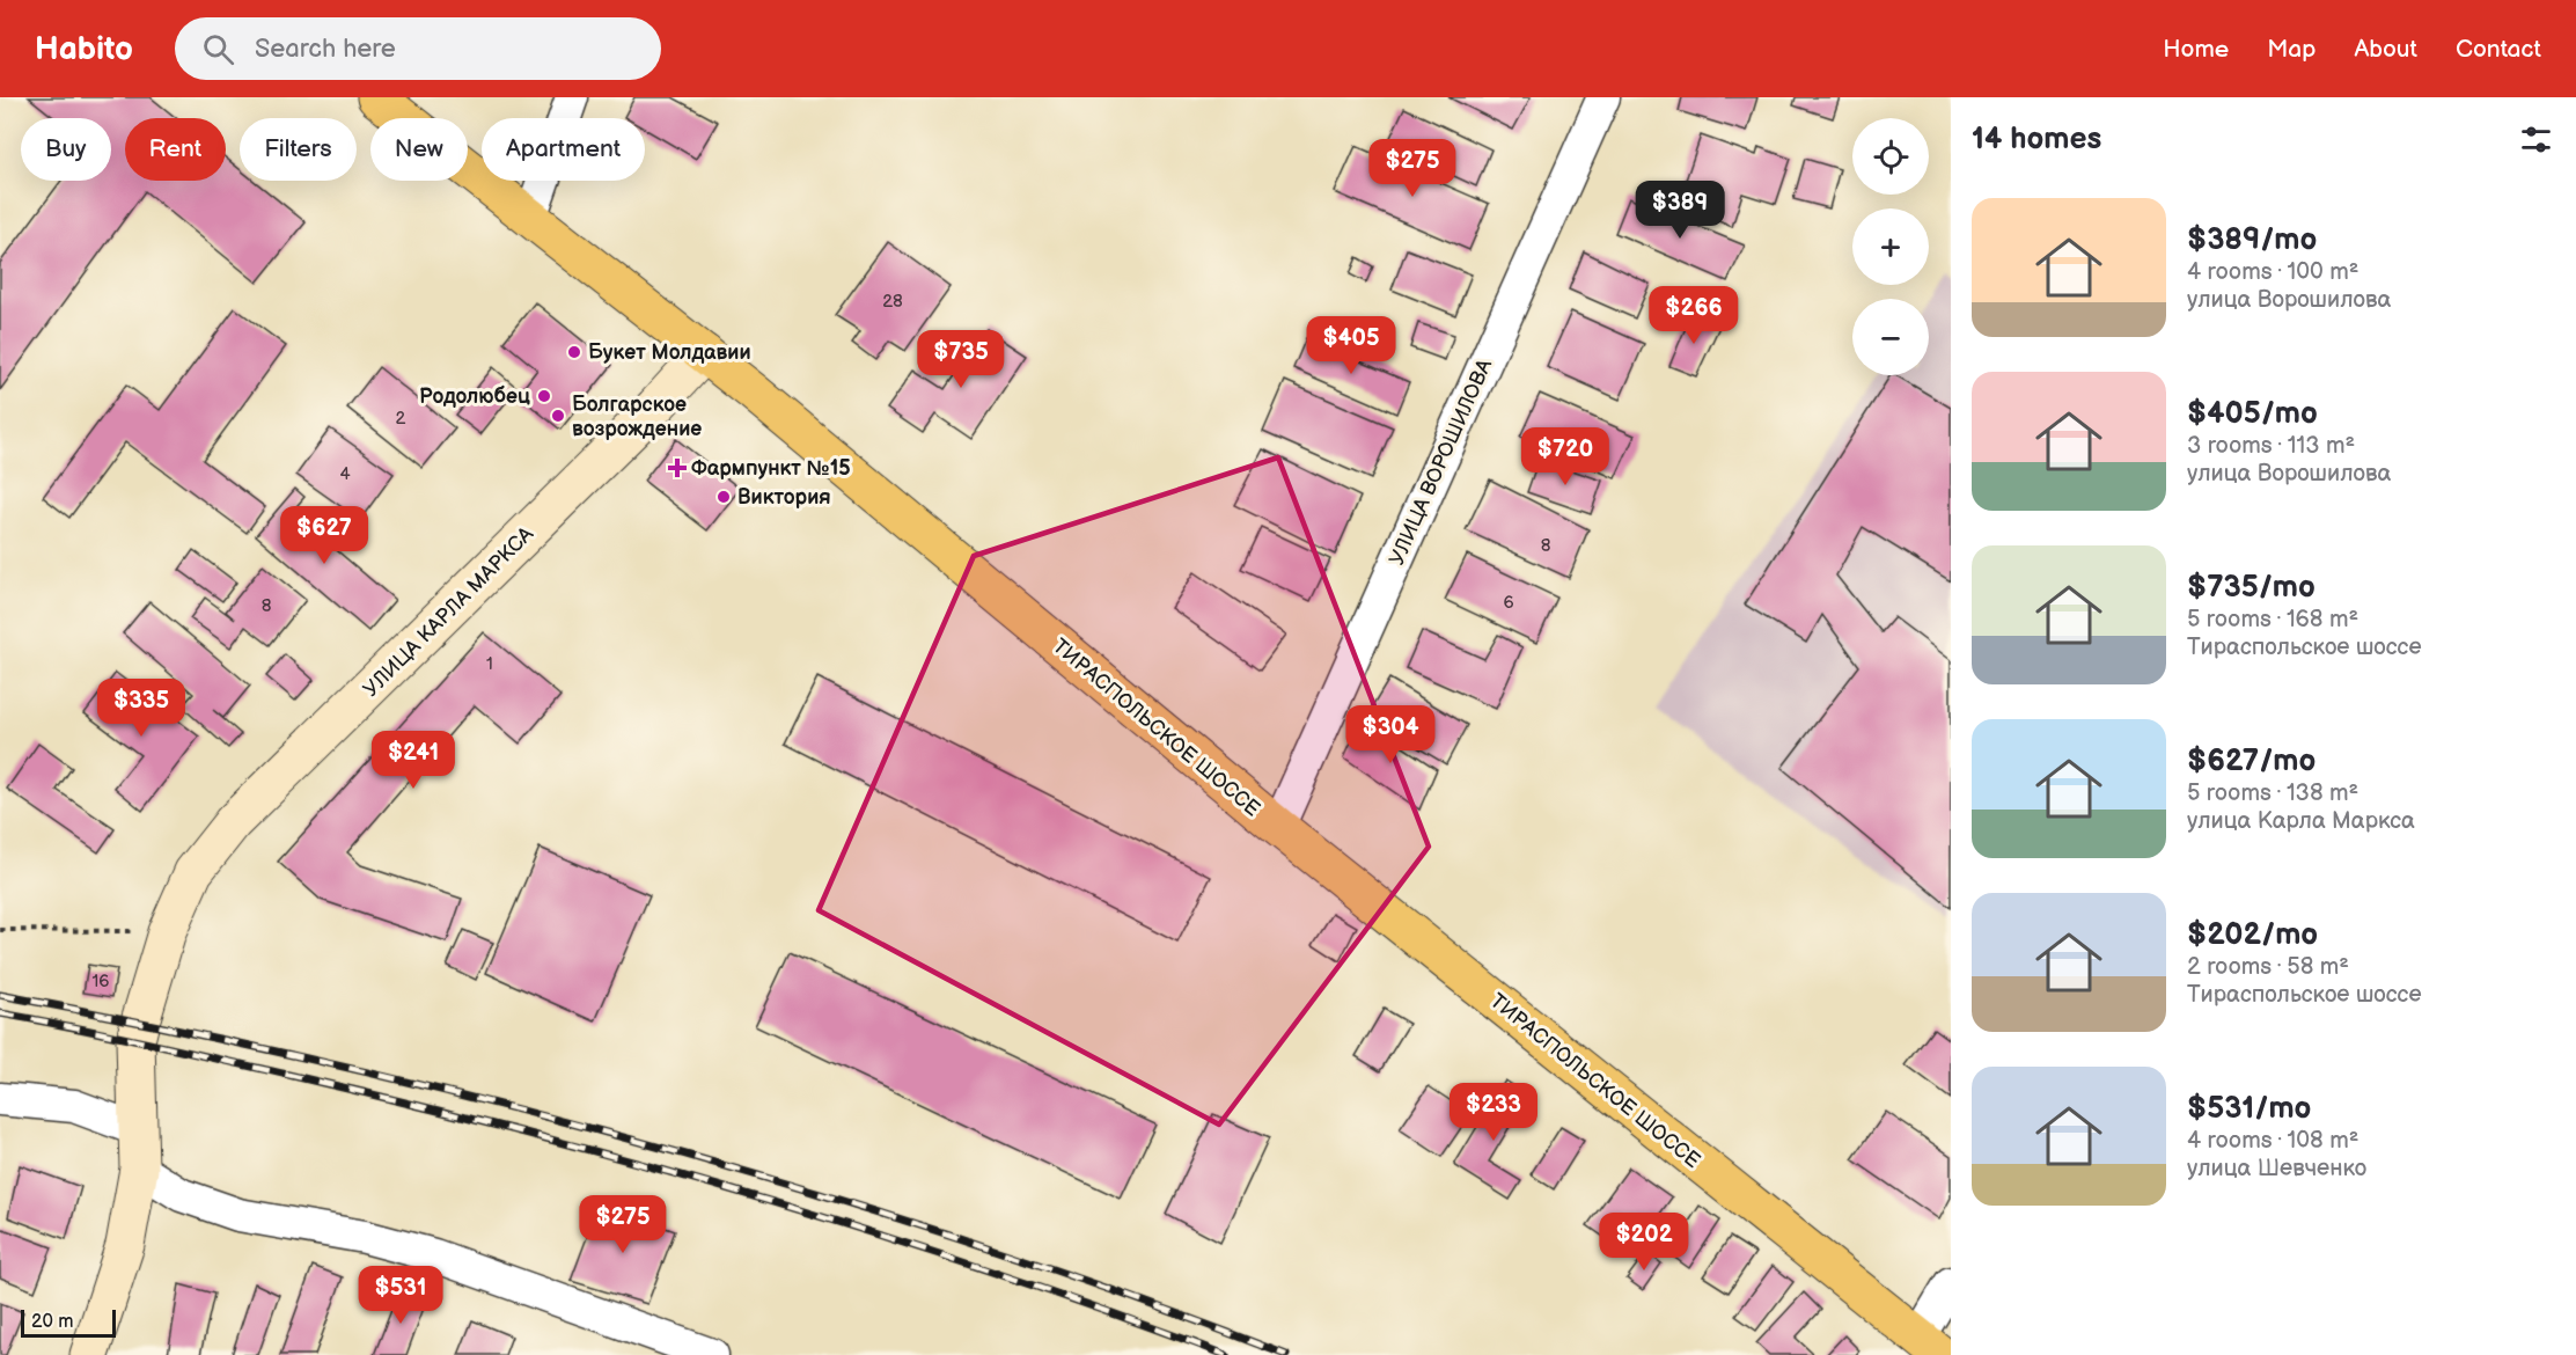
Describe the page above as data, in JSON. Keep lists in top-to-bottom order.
{
  "streets": {
    "main road": ["УЛИЦА КАРЛА МАРКСА", "ТИРАСПОЛЬСКОЕ ШОССЕ"],
    "street": ["УЛИЦА ВОРОШИЛОВА"]
  },
  "crossings": [
    ["УЛИЦА ВОРОШИЛОВА", "ТИРАСПОЛЬСКОЕ ШОССЕ"],
    ["УЛИЦА КАРЛА МАРКСА", "ТИРАСПОЛЬСКОЕ ШОССЕ"]
  ],
  "places": {
    "other": [
      "Букет Молдавии",
      "Родолюбец",
      "Болгарское возрождение",
      "Виктория"
    ],
    "health": ["Фармпункт №15"]
  },
  "house_numbers": [
    "28",
    "2",
    "4",
    "8",
    "6",
    "8",
    "1",
    "16"
  ],
  "scale_bar": "20 m",
  "page": {
    "header": "Habito",
    "search": "Search here",
    "nav": [
      "Home",
      "Map",
      "About",
      "Contact"
    ],
    "heading": "14 homes",
    "map_buttons": ["+", "−"],
    "chip": [
      "Buy",
      "Rent",
      "Filters",
      "New",
      "Apartment"
    ],
    "price": [
      "$275",
      "$389",
      "$266",
      "$405",
      "$735",
      "$720",
      "$627",
      "$335",
      "$304",
      "$241",
      "$233",
      "$275",
      "$202",
      "$531"
    ],
    "list": [
      {
        "name": "$389/mo",
        "note": "4 rooms · 100 m² · улица Ворошилова"
      },
      {
        "name": "$405/mo",
        "note": "3 rooms · 113 m² · улица Ворошилова"
      },
      {
        "name": "$735/mo",
        "note": "5 rooms · 168 m² · Тираспольское шоссе"
      },
      {
        "name": "$627/mo",
        "note": "5 rooms · 138 m² · улица Карла Маркса"
      },
      {
        "name": "$202/mo",
        "note": "2 rooms · 58 m² · Тираспольское шоссе"
      },
      {
        "name": "$531/mo",
        "note": "4 rooms · 108 m² · улица Шевченко"
      }
    ],
    "scale": "20 m"
  }
}
